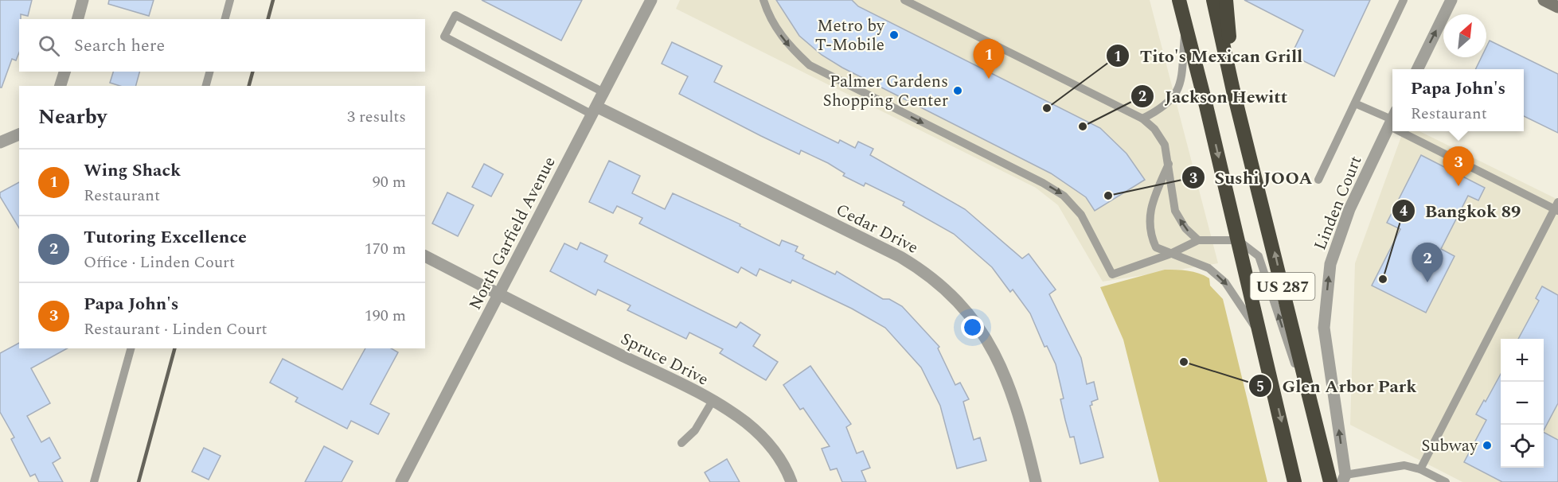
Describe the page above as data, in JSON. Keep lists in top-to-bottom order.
{
  "streets": {
    "highway": ["US 287"],
    "street": [
      "Linden Court",
      "Cedar Drive",
      "North Garfield Avenue",
      "Spruce Drive"
    ]
  },
  "crossings": [
    ["Cedar Drive", "North Garfield Avenue"],
    ["North Garfield Avenue", "Spruce Drive"]
  ],
  "one_way": ["Linden Court"],
  "places": [
    "Metro by T-Mobile",
    "Palmer Gardens Shopping Center",
    "Tito's Mexican Grill",
    "Jackson Hewitt",
    "Sushi JOOA",
    "Bangkok 89",
    "Glen Arbor Park",
    "Subway"
  ],
  "north": "top right",
  "page": {
    "search": "Search here",
    "pins": ["1", "3", "2"],
    "popup": ["Papa John's", "Restaurant"],
    "heading": ["Nearby", "3 results"],
    "list": [
      {
        "mark": "1",
        "name": "Wing Shack",
        "note": "Restaurant",
        "value": "90 m"
      },
      {
        "mark": "2",
        "name": "Tutoring Excellence",
        "note": "Office · Linden Court",
        "value": "170 m"
      },
      {
        "mark": "3",
        "name": "Papa John's",
        "note": "Restaurant · Linden Court",
        "value": "190 m"
      }
    ],
    "map_buttons": ["+", "−"]
  }
}
